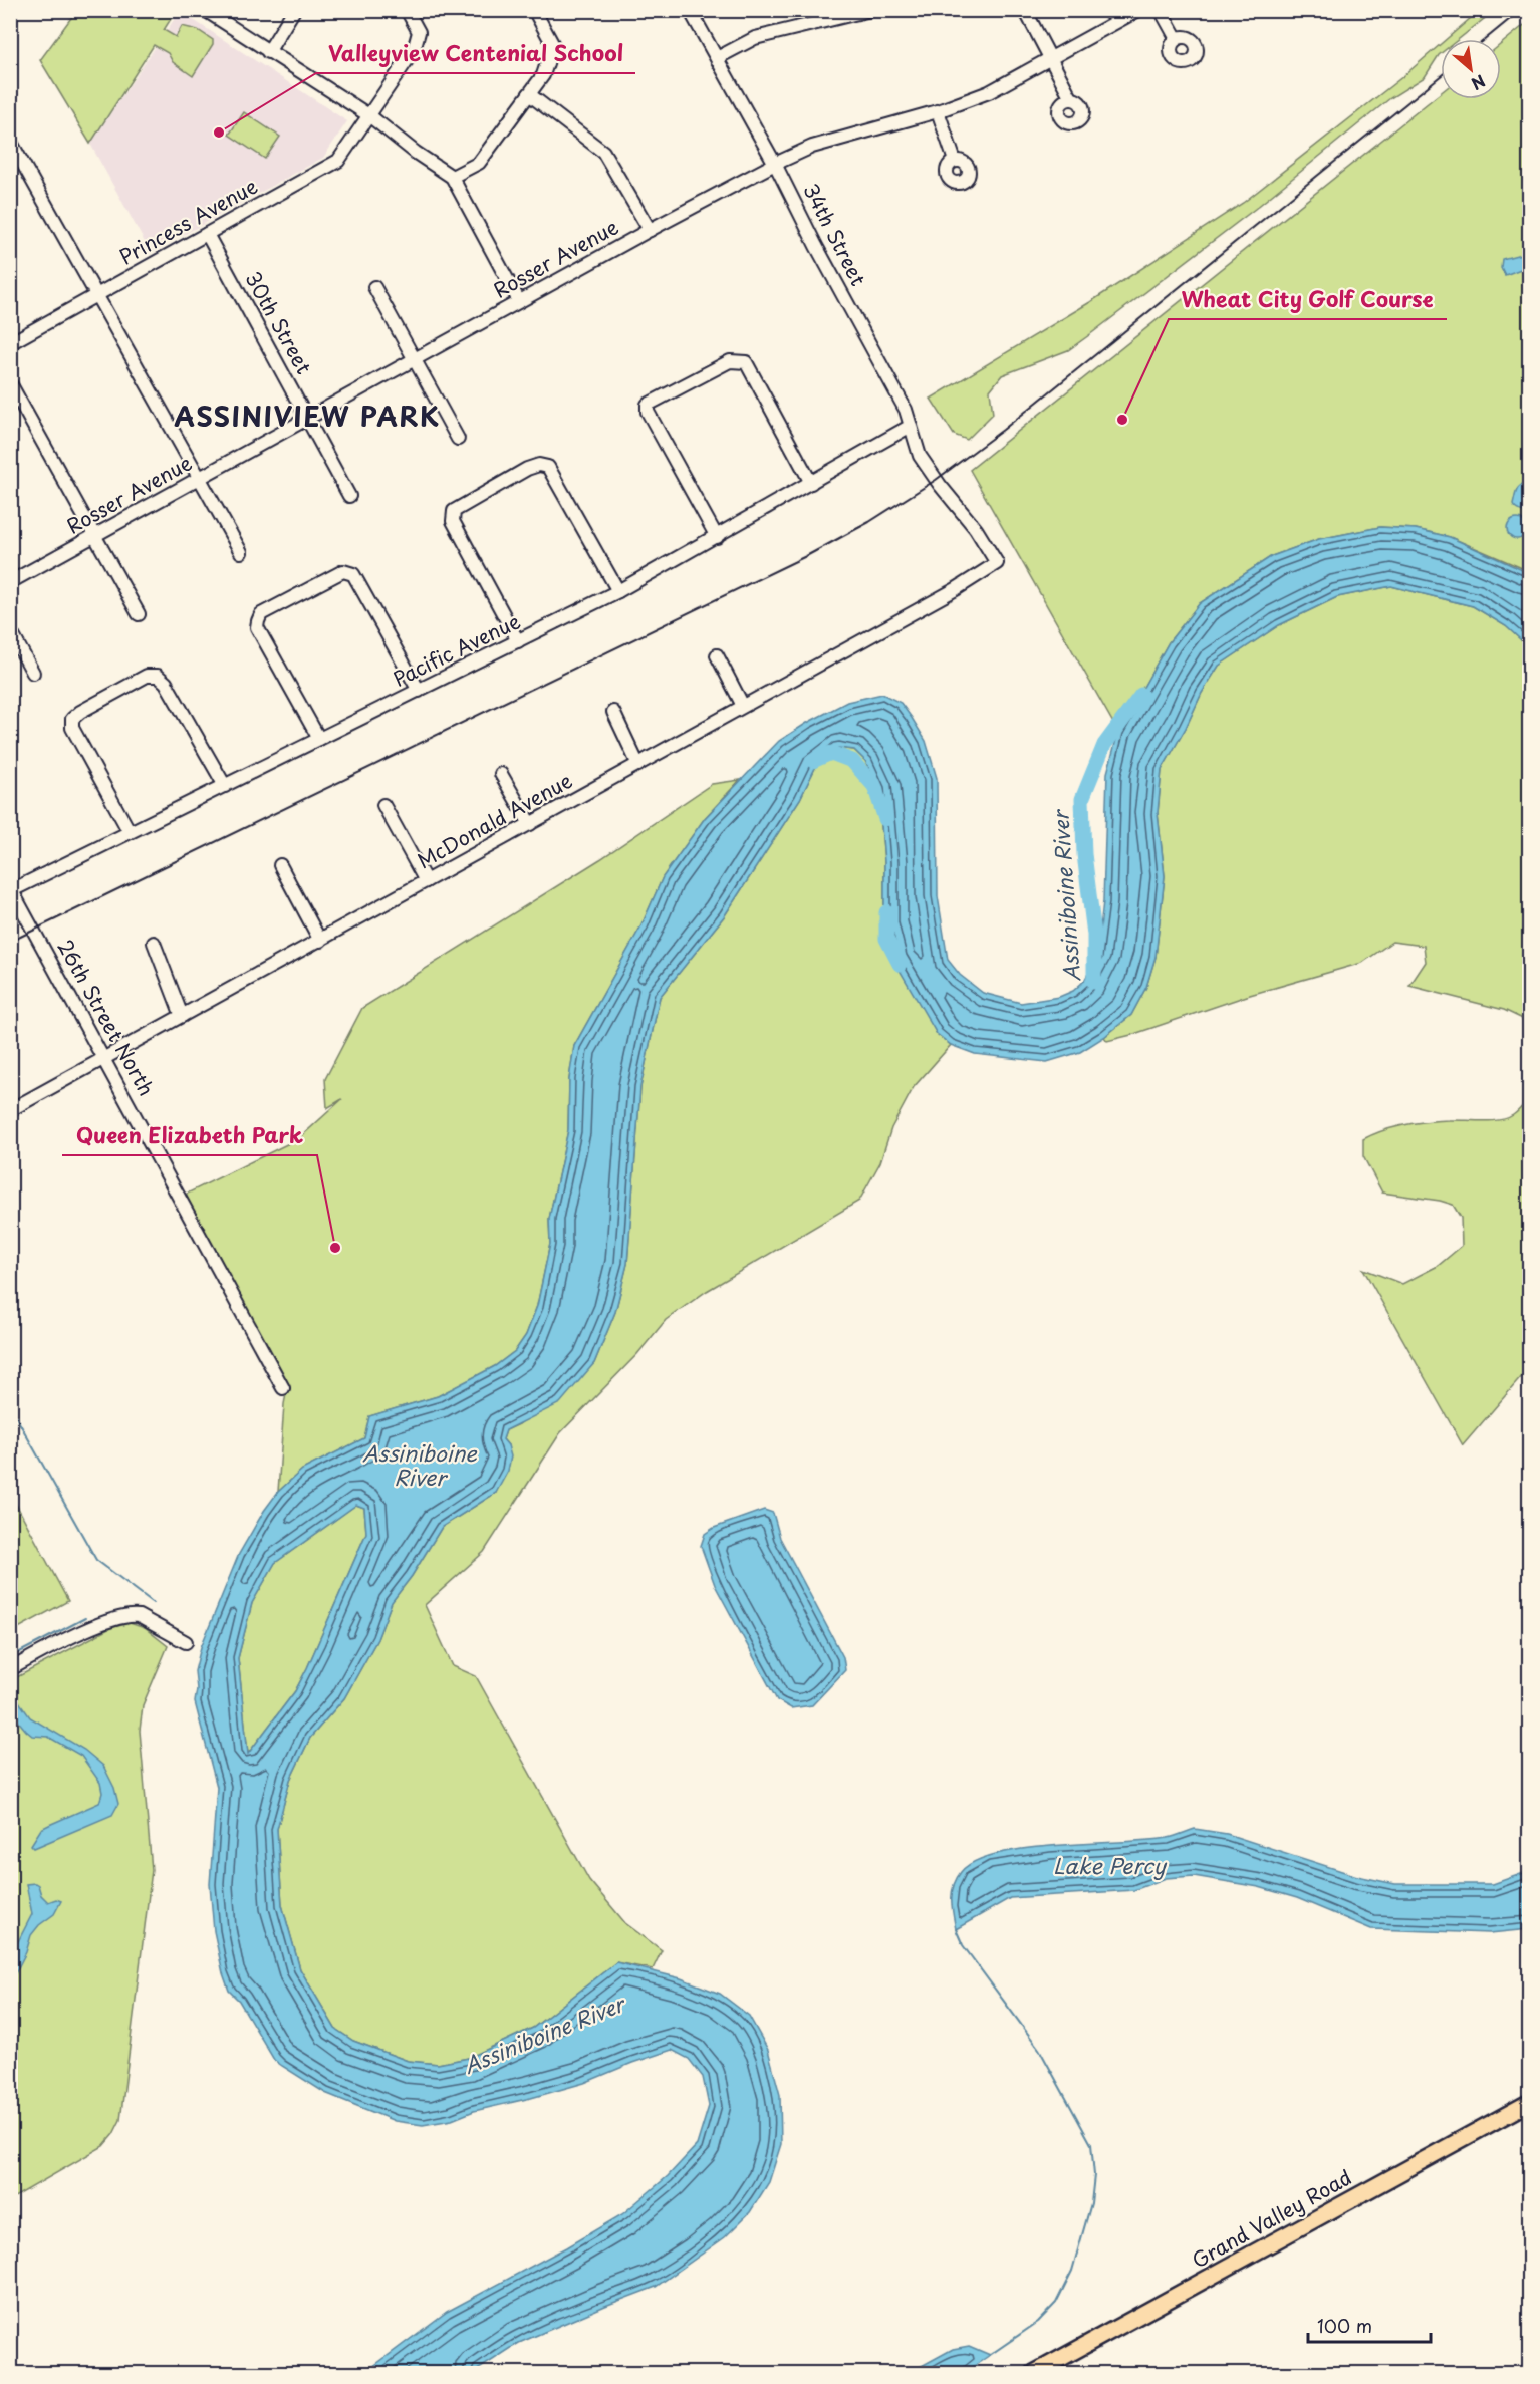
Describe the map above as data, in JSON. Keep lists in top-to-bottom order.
{
  "streets": {
    "main road": ["Grand Valley Road"],
    "street": [
      "Princess Avenue",
      "34th Street",
      "Rosser Avenue",
      "30th Street",
      "Pacific Avenue",
      "McDonald Avenue",
      "26th Street North"
    ]
  },
  "crossings": [
    ["Princess Avenue", "30th Street"],
    ["34th Street", "Rosser Avenue"],
    ["34th Street", "Pacific Avenue"],
    ["34th Street", "McDonald Avenue"],
    ["Rosser Avenue", "30th Street"],
    ["Pacific Avenue", "26th Street North"],
    ["McDonald Avenue", "26th Street North"]
  ],
  "districts": ["ASSINIVIEW PARK"],
  "water": ["Assiniboine River", "Lake Percy"],
  "places": ["Valleyview Centenial School", "Wheat City Golf Course", "Queen Elizabeth Park"],
  "scale_bar": "100 m",
  "north": "bottom right"
}
